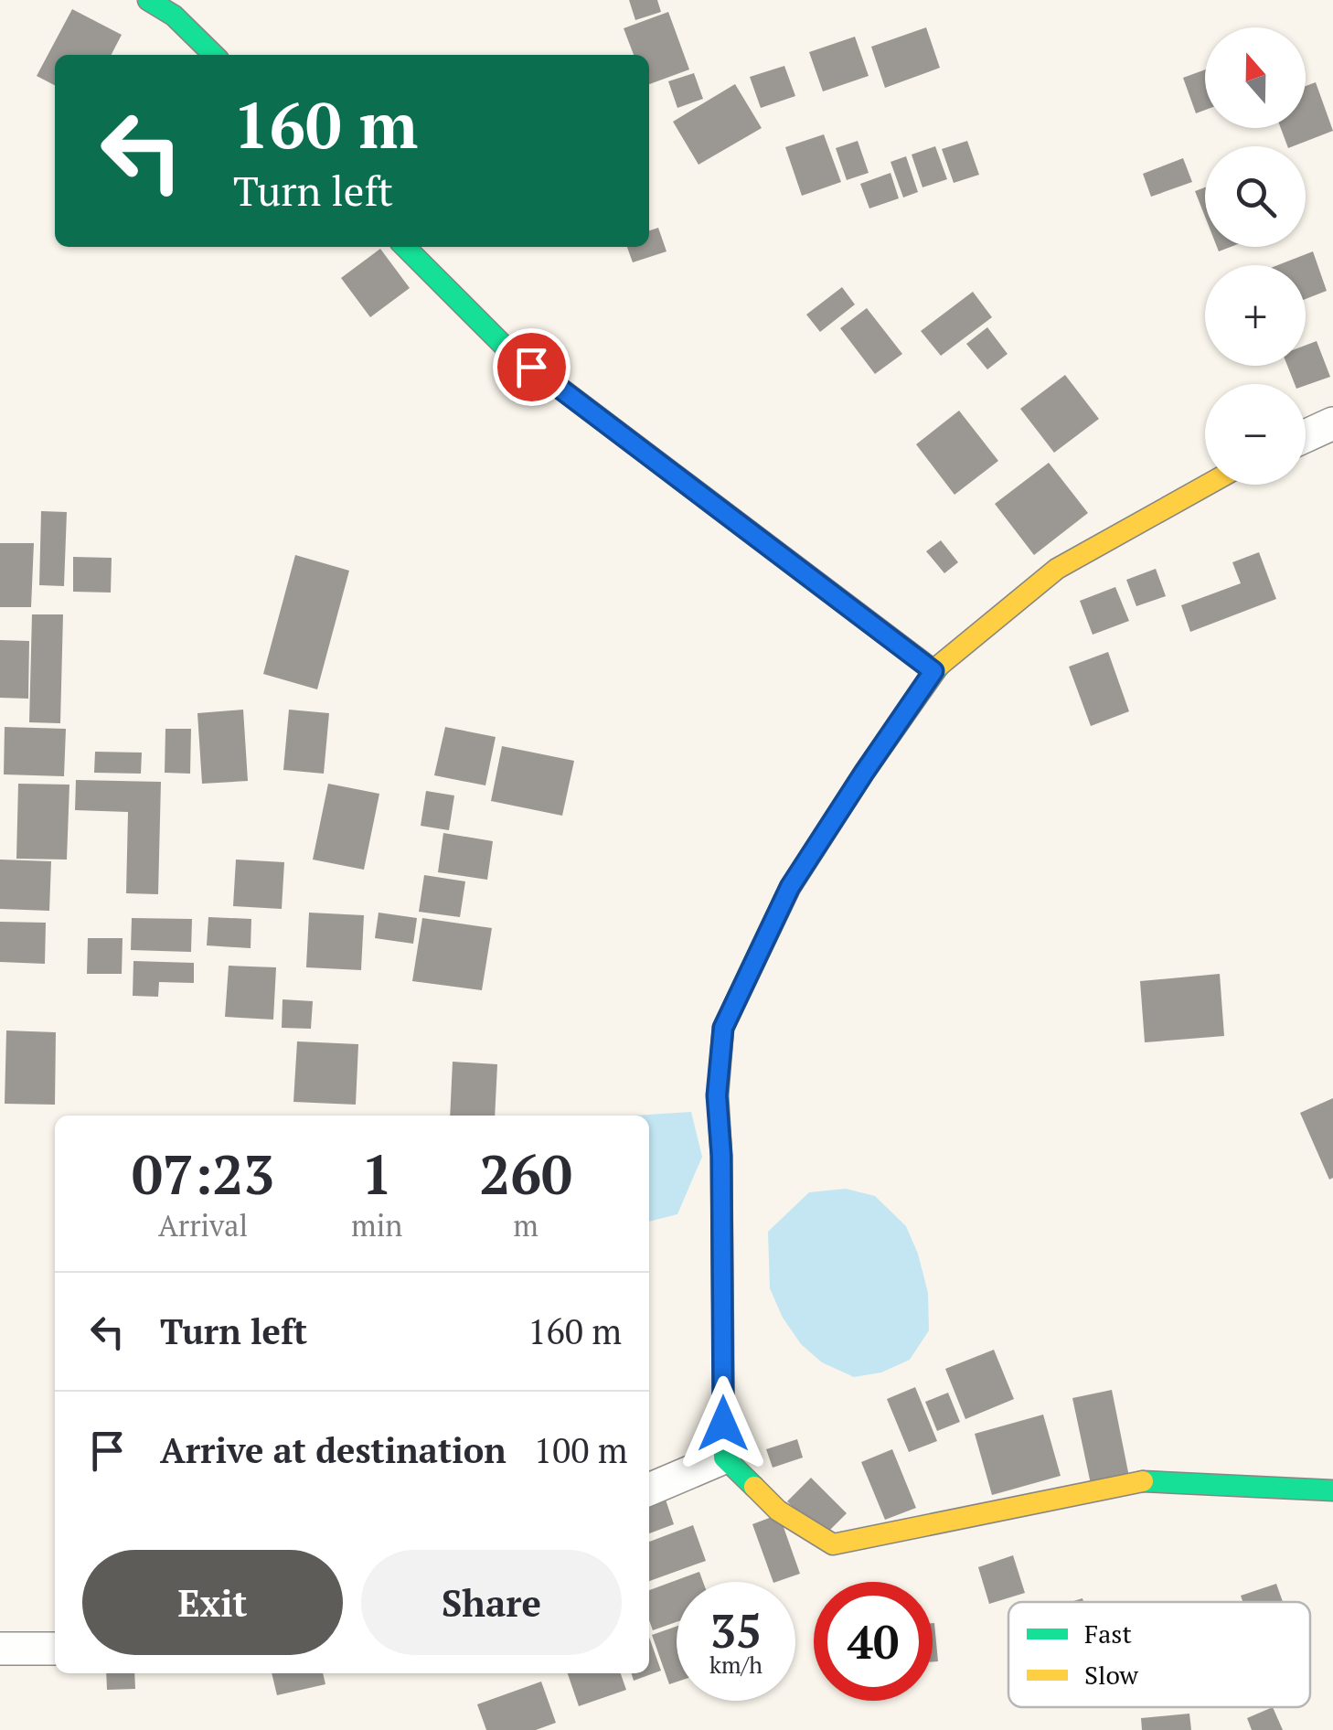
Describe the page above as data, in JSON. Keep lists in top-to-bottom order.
{
  "legend": ["Fast", "Slow"],
  "north": "top",
  "page": {
    "map_buttons": ["+", "−"],
    "turn": ["160 m", "Turn left"],
    "eta": [
      "07:23",
      "Arrival",
      "1",
      "min",
      "260",
      "m"
    ],
    "list": [
      {
        "name": "Turn left",
        "value": "160 m"
      },
      {
        "name": "Arrive at destination",
        "value": "100 m"
      }
    ],
    "buttons": ["Exit", "Share"],
    "speed": "35 km/h",
    "limit": "40"
  }
}
